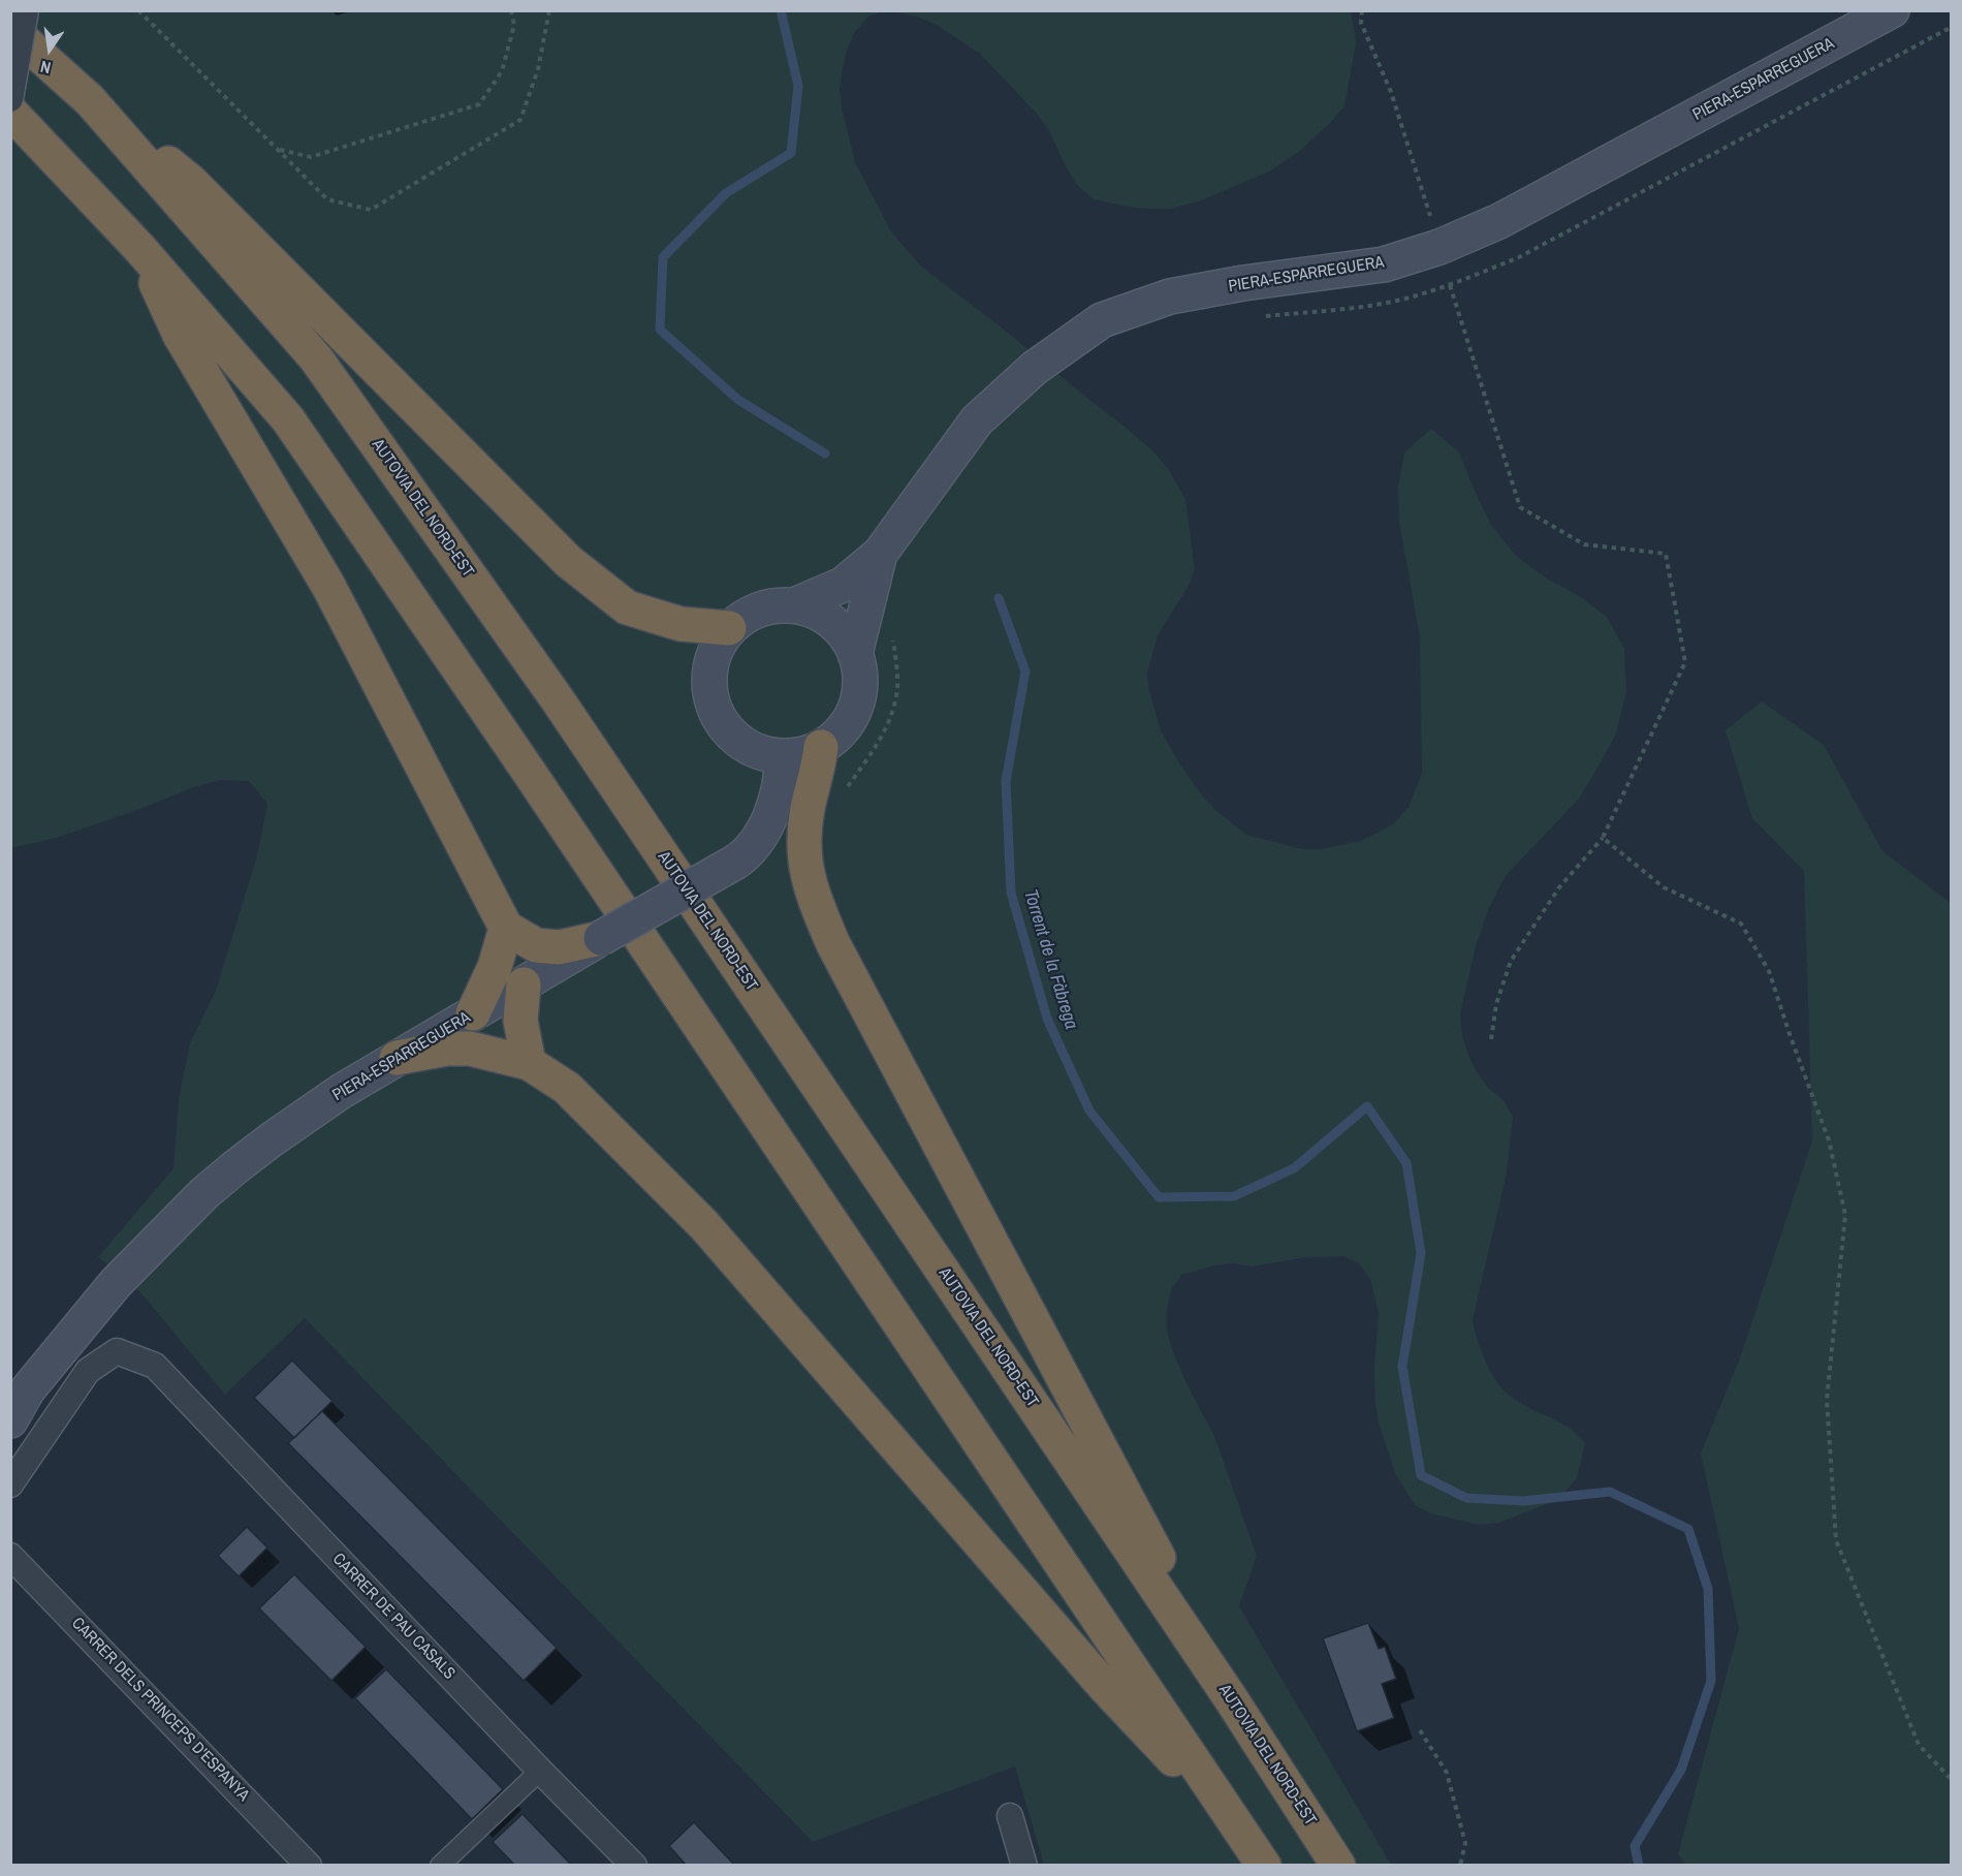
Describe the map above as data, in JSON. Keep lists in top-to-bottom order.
{
  "streets": {
    "highway": ["AUTOVIA DEL NORD-EST"],
    "main road": ["PIERA-ESPARREGUERA"],
    "street": ["CARRER DE PAU CASALS", "CARRER DELS PRINCEPS D'ESPANYA"]
  },
  "water": ["Torrent de la Fàbrega"],
  "north": "bottom"
}
